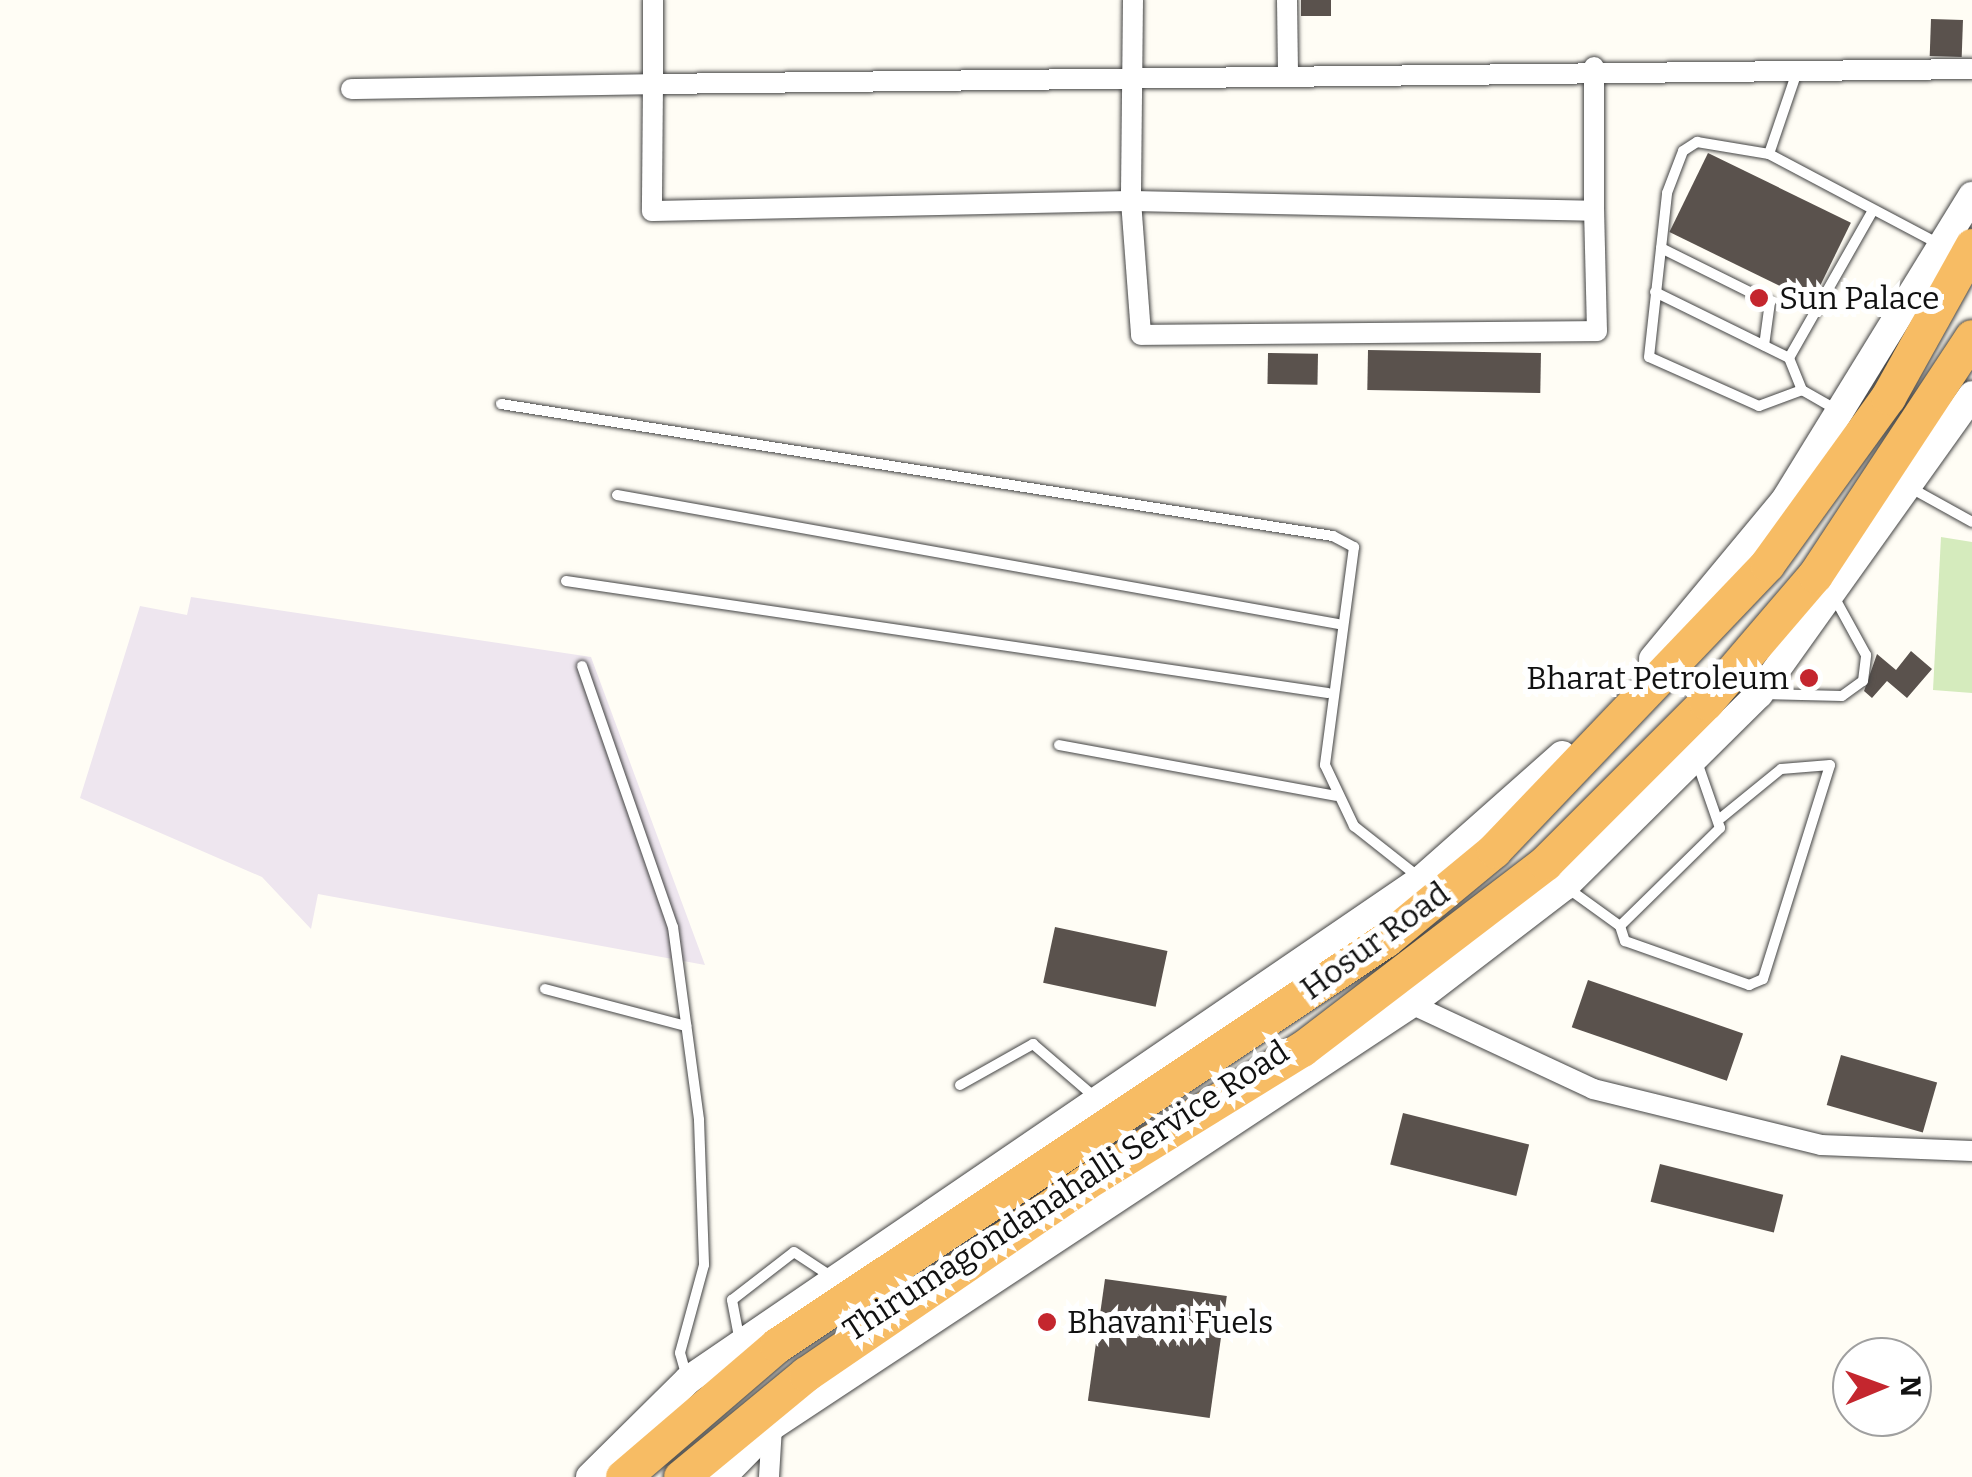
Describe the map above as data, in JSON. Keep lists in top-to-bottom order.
{
  "streets": {
    "highway": ["Hosur Road"],
    "street": ["Thirumagondanahalli Service Road"]
  },
  "places": ["Sun Palace", "Bharat Petroleum", "Bhavani Fuels"],
  "north": "right"
}
